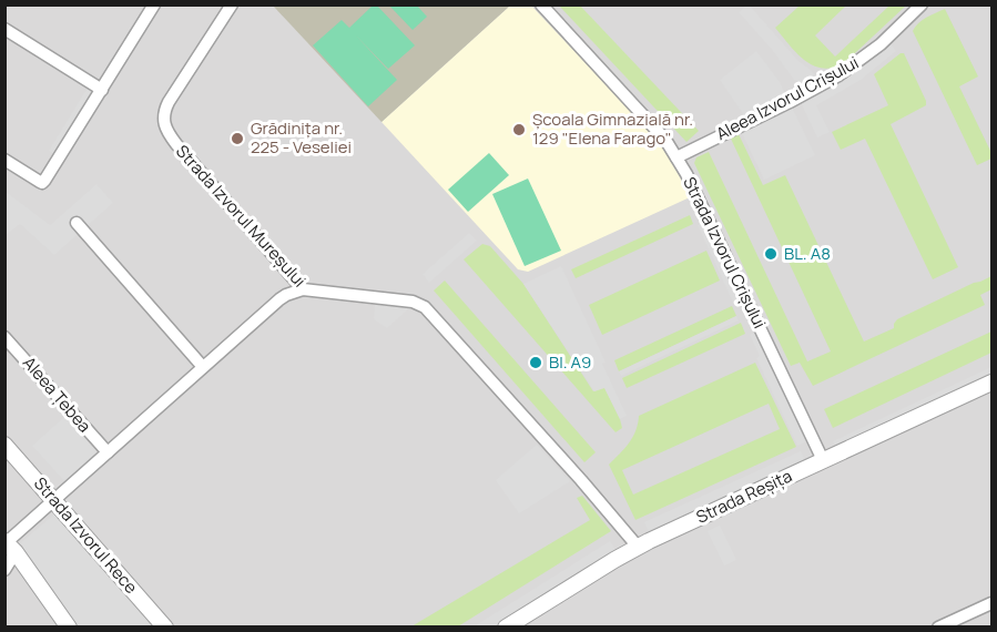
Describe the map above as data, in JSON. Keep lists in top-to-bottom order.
{
  "streets": {
    "street": [
      "Aleea Izvorul Crișului",
      "Strada Izvorul Mureșului",
      "Strada Izvorul Crișului",
      "Aleea Țebea",
      "Strada Reșița",
      "Strada Izvorul Rece"
    ]
  },
  "crossings": [
    ["Aleea Izvorul Crișului", "Strada Izvorul Crișului"],
    ["Strada Izvorul Mureșului", "Strada Reșița"],
    ["Strada Izvorul Crișului", "Strada Reșița"]
  ],
  "places": [
    "Școala Gimnazială nr. 129 \"Elena Farago\"",
    "Grădinița nr. 225 - Veseliei",
    "BL. A8",
    "Bl. A9"
  ]
}
